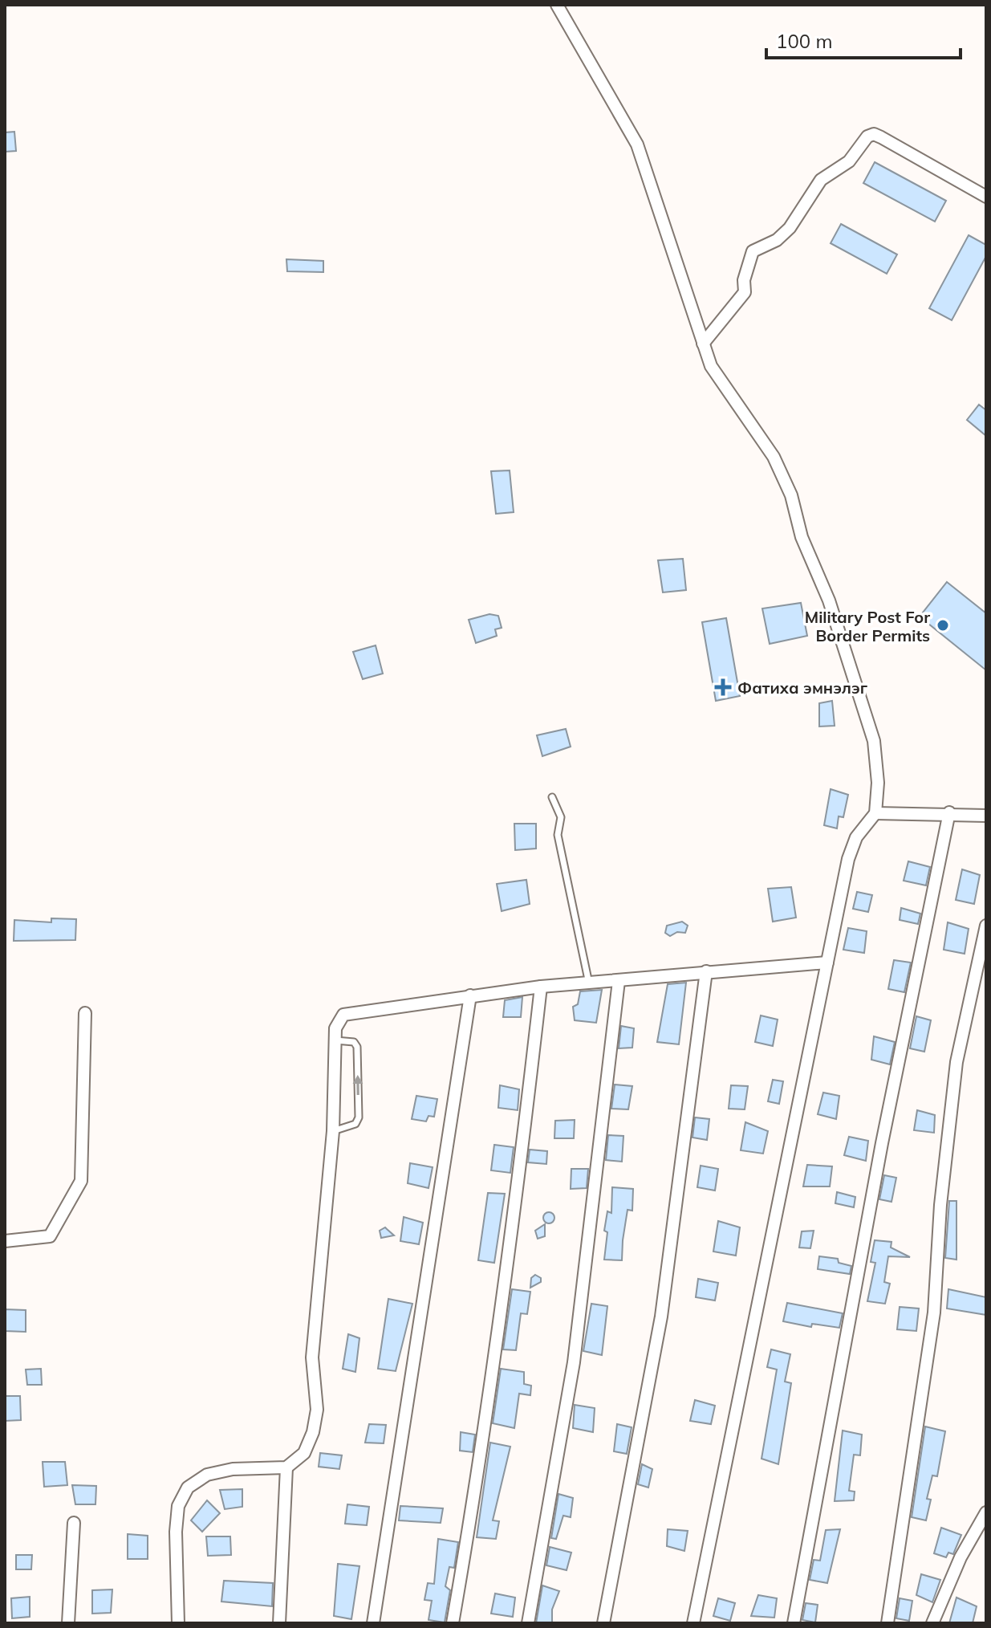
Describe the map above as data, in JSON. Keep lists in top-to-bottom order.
{
  "places": {
    "other": ["Military Post For Border Permits"],
    "health": ["Фатиха эмнэлэг"]
  },
  "scale_bar": "100 m"
}
